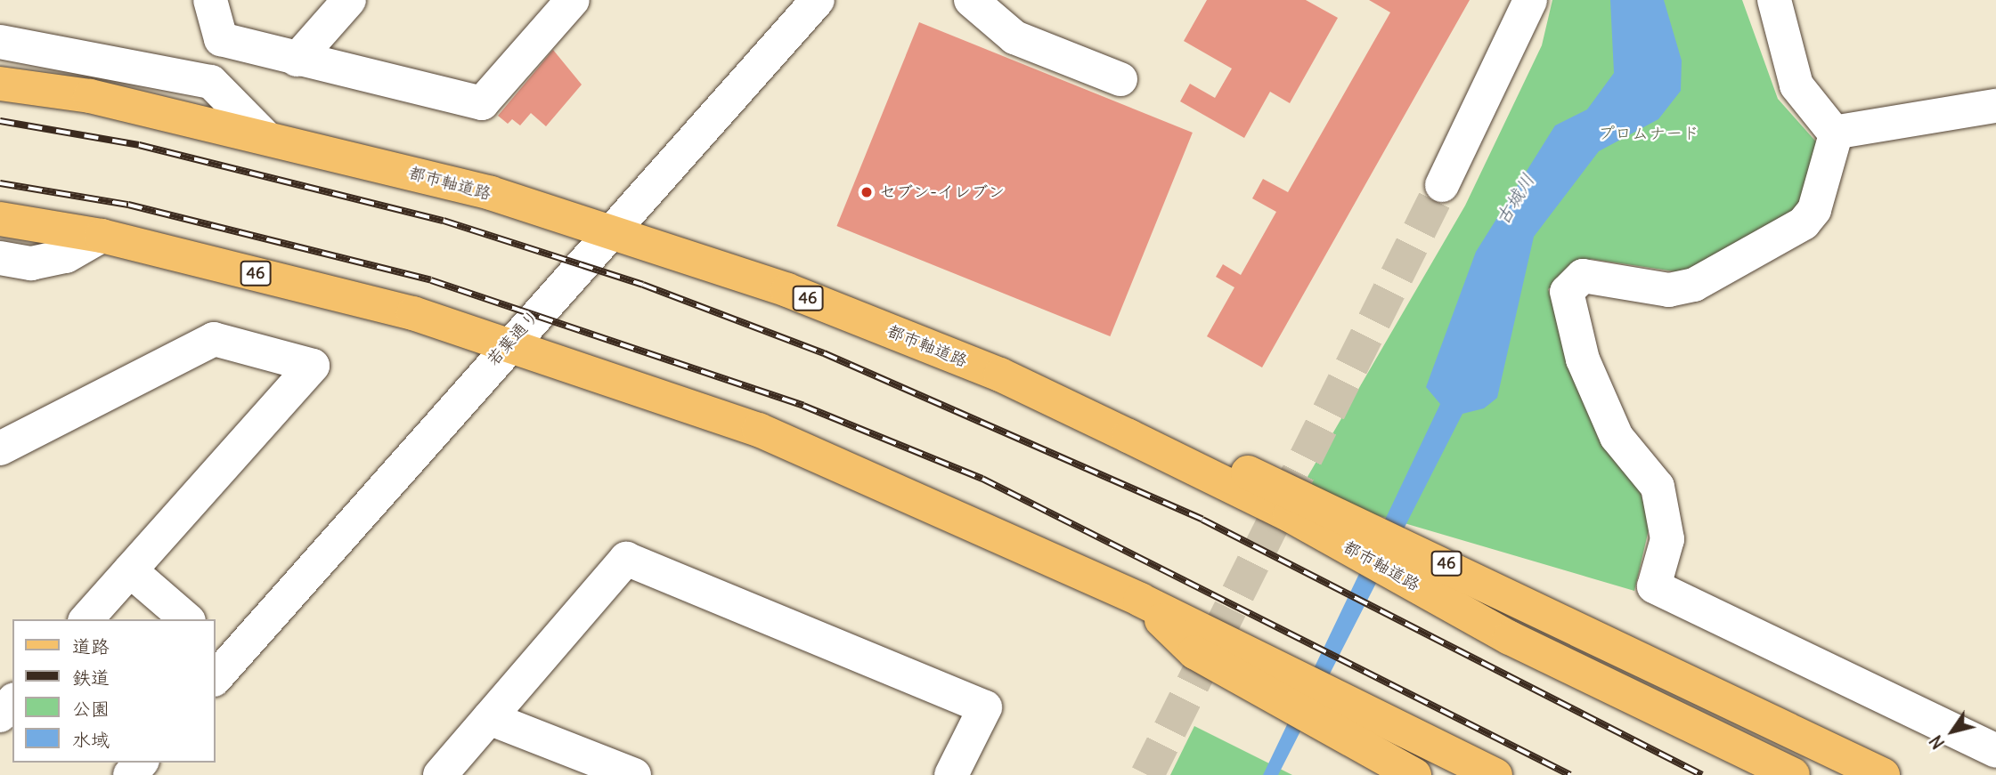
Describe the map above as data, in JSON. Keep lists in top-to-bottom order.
{
  "streets": {
    "main road": ["都市軸道路", "46"],
    "street": ["若葉通り"]
  },
  "crossings": [
    ["都市軸道路", "46"],
    ["都市軸道路", "若葉通り"],
    ["46", "若葉通り"]
  ],
  "water": ["古城川"],
  "parks": ["プロムナード"],
  "places": ["セブン-イレブン"],
  "legend": [
    "道路",
    "鉄道",
    "公園",
    "水域"
  ],
  "north": "bottom left"
}
